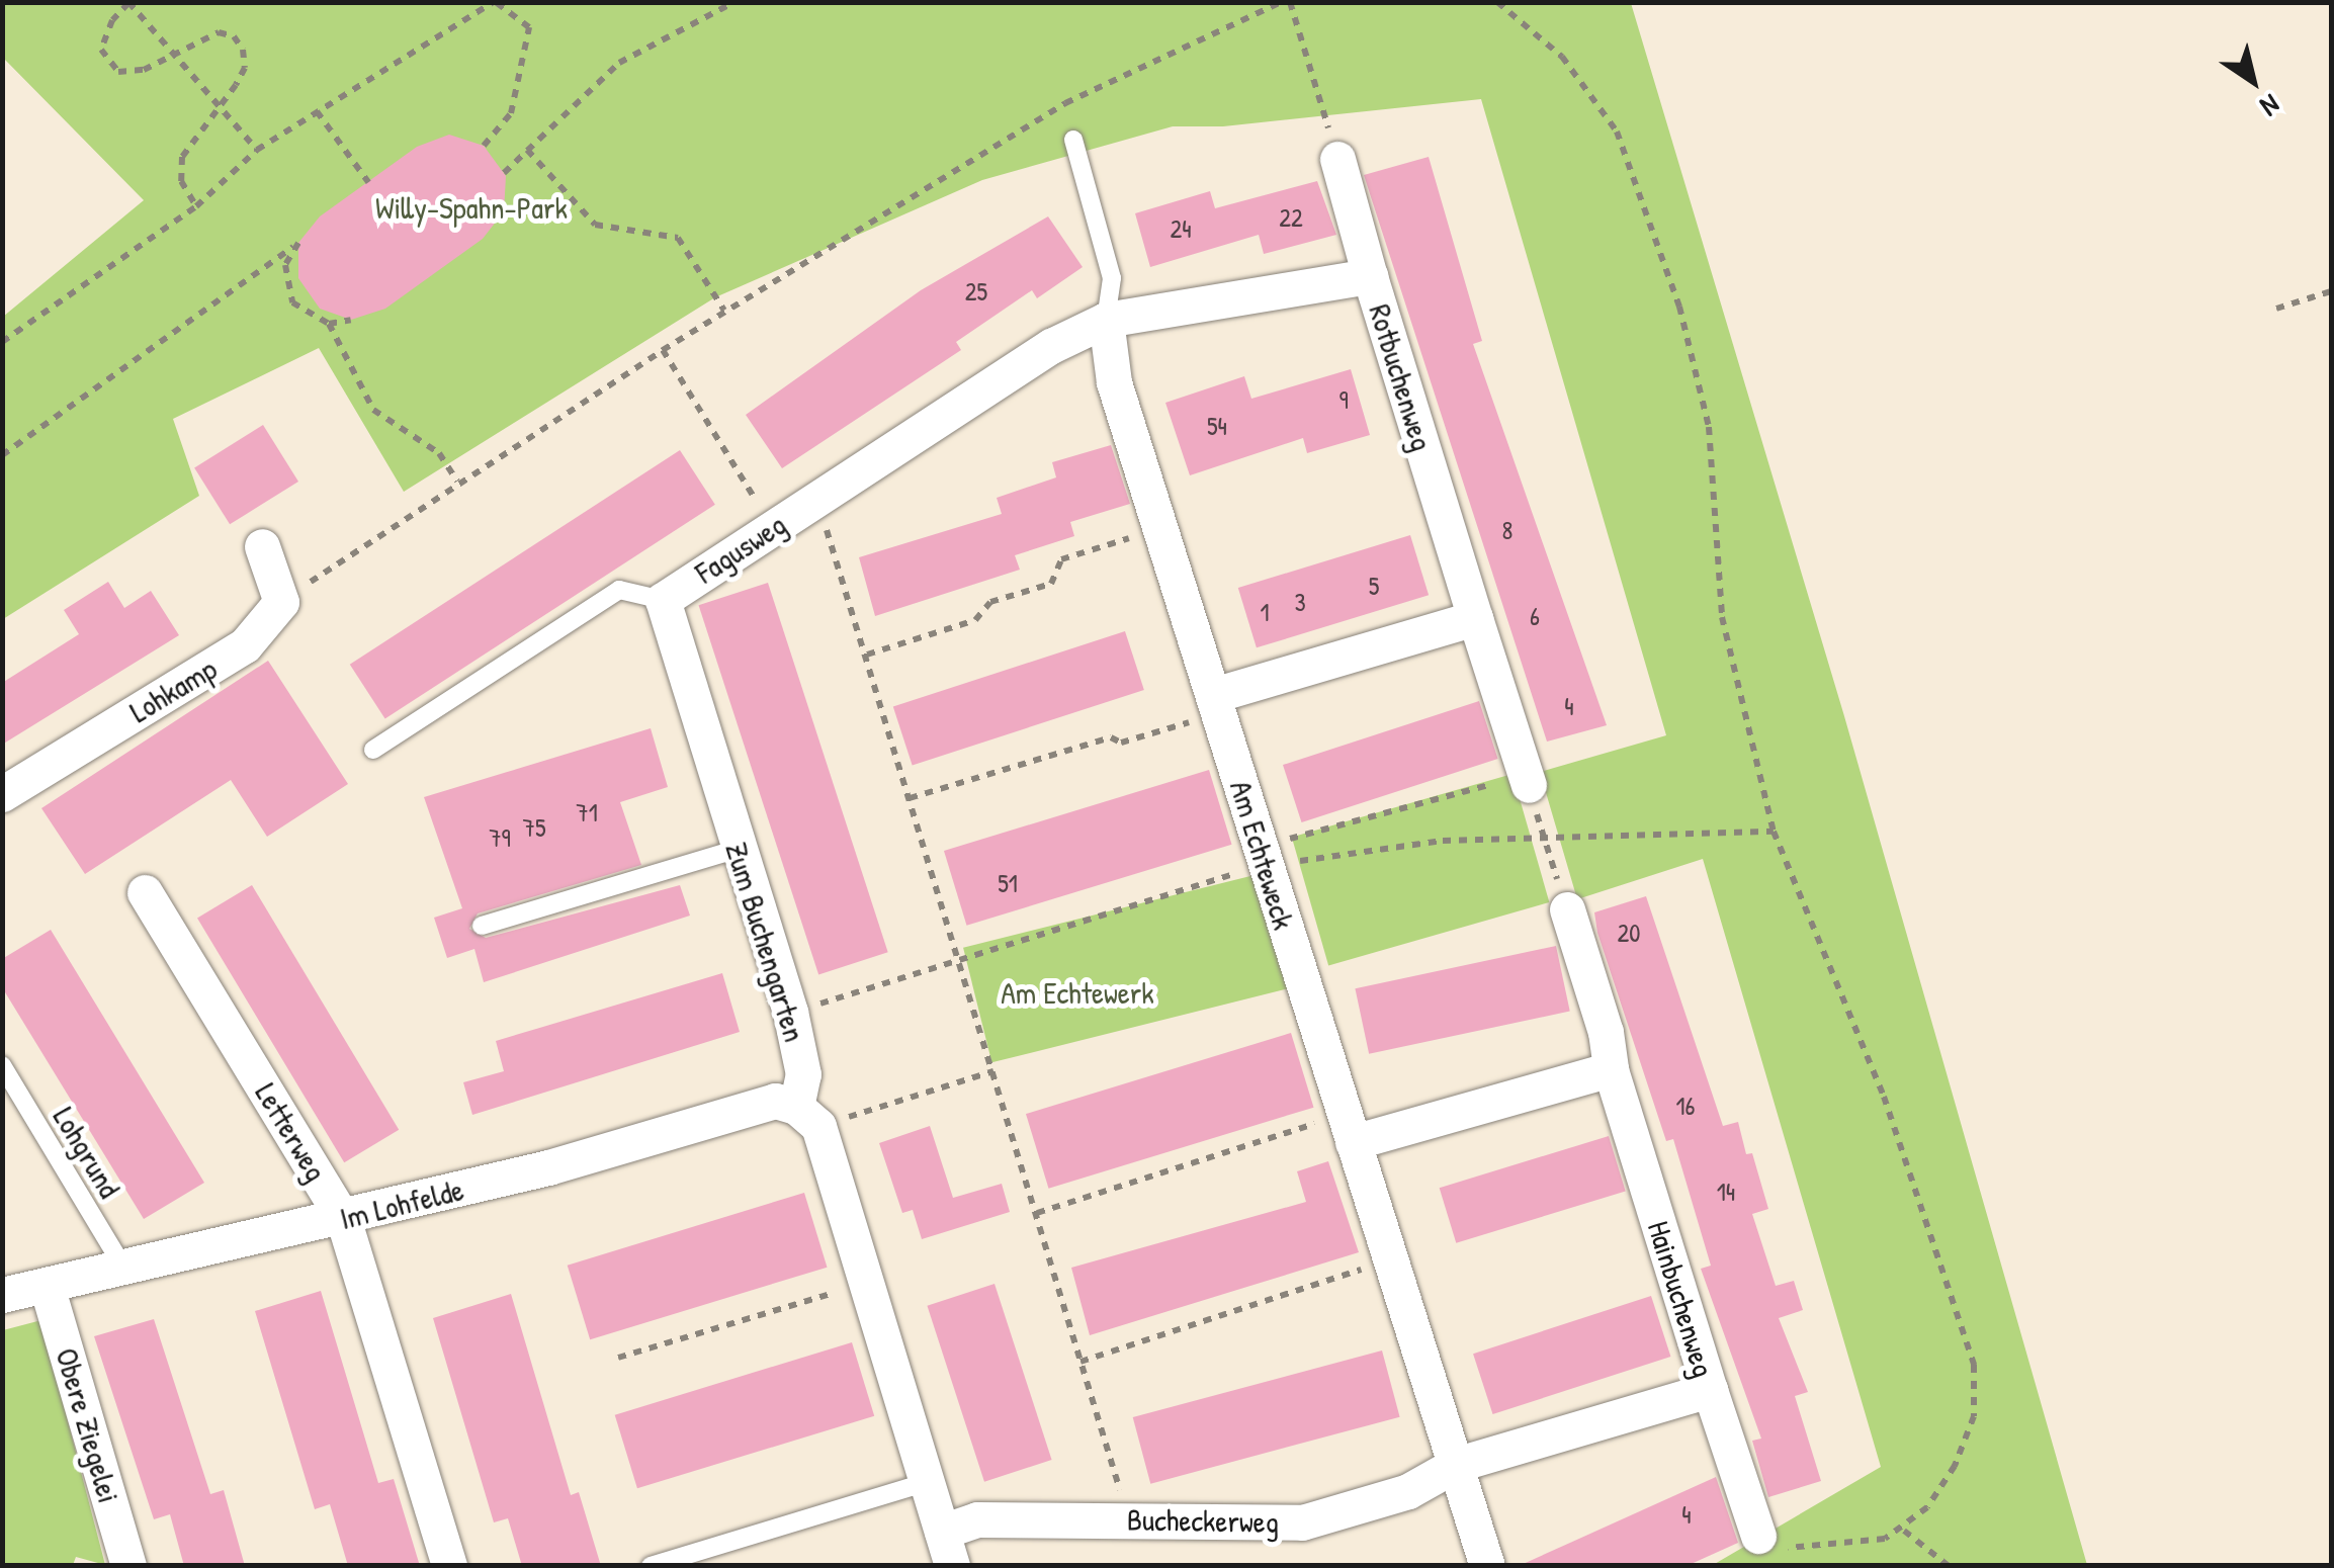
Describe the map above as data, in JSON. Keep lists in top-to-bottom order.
{
  "streets": {
    "street": [
      "Rotbuchenweg",
      "Fagusweg",
      "Lohkamp",
      "Am Echteweck",
      "Zum Buchengarten",
      "Letterweg",
      "Im Lohfelde",
      "Hainbuchenweg",
      "Obere Ziegelei",
      "Bucheckerweg"
    ],
    "lane": ["Lohgrund"]
  },
  "crossings": [
    ["Rotbuchenweg", "Fagusweg"],
    ["Rotbuchenweg", "Am Echteweck"],
    ["Fagusweg", "Am Echteweck"],
    ["Fagusweg", "Zum Buchengarten"],
    ["Am Echteweck", "Hainbuchenweg"],
    ["Am Echteweck", "Bucheckerweg"],
    ["Zum Buchengarten", "Im Lohfelde"],
    ["Zum Buchengarten", "Bucheckerweg"],
    ["Letterweg", "Im Lohfelde"],
    ["Lohgrund", "Im Lohfelde"],
    ["Im Lohfelde", "Obere Ziegelei"],
    ["Hainbuchenweg", "Bucheckerweg"]
  ],
  "parks": ["Willy-Spahn-Park", "Am Echtewerk"],
  "house_numbers": [
    "22",
    "24",
    "25",
    "9",
    "54",
    "8",
    "5",
    "3",
    "1",
    "6",
    "4",
    "71",
    "75",
    "79",
    "51",
    "20",
    "16",
    "14",
    "4"
  ],
  "north": "bottom right"
}
